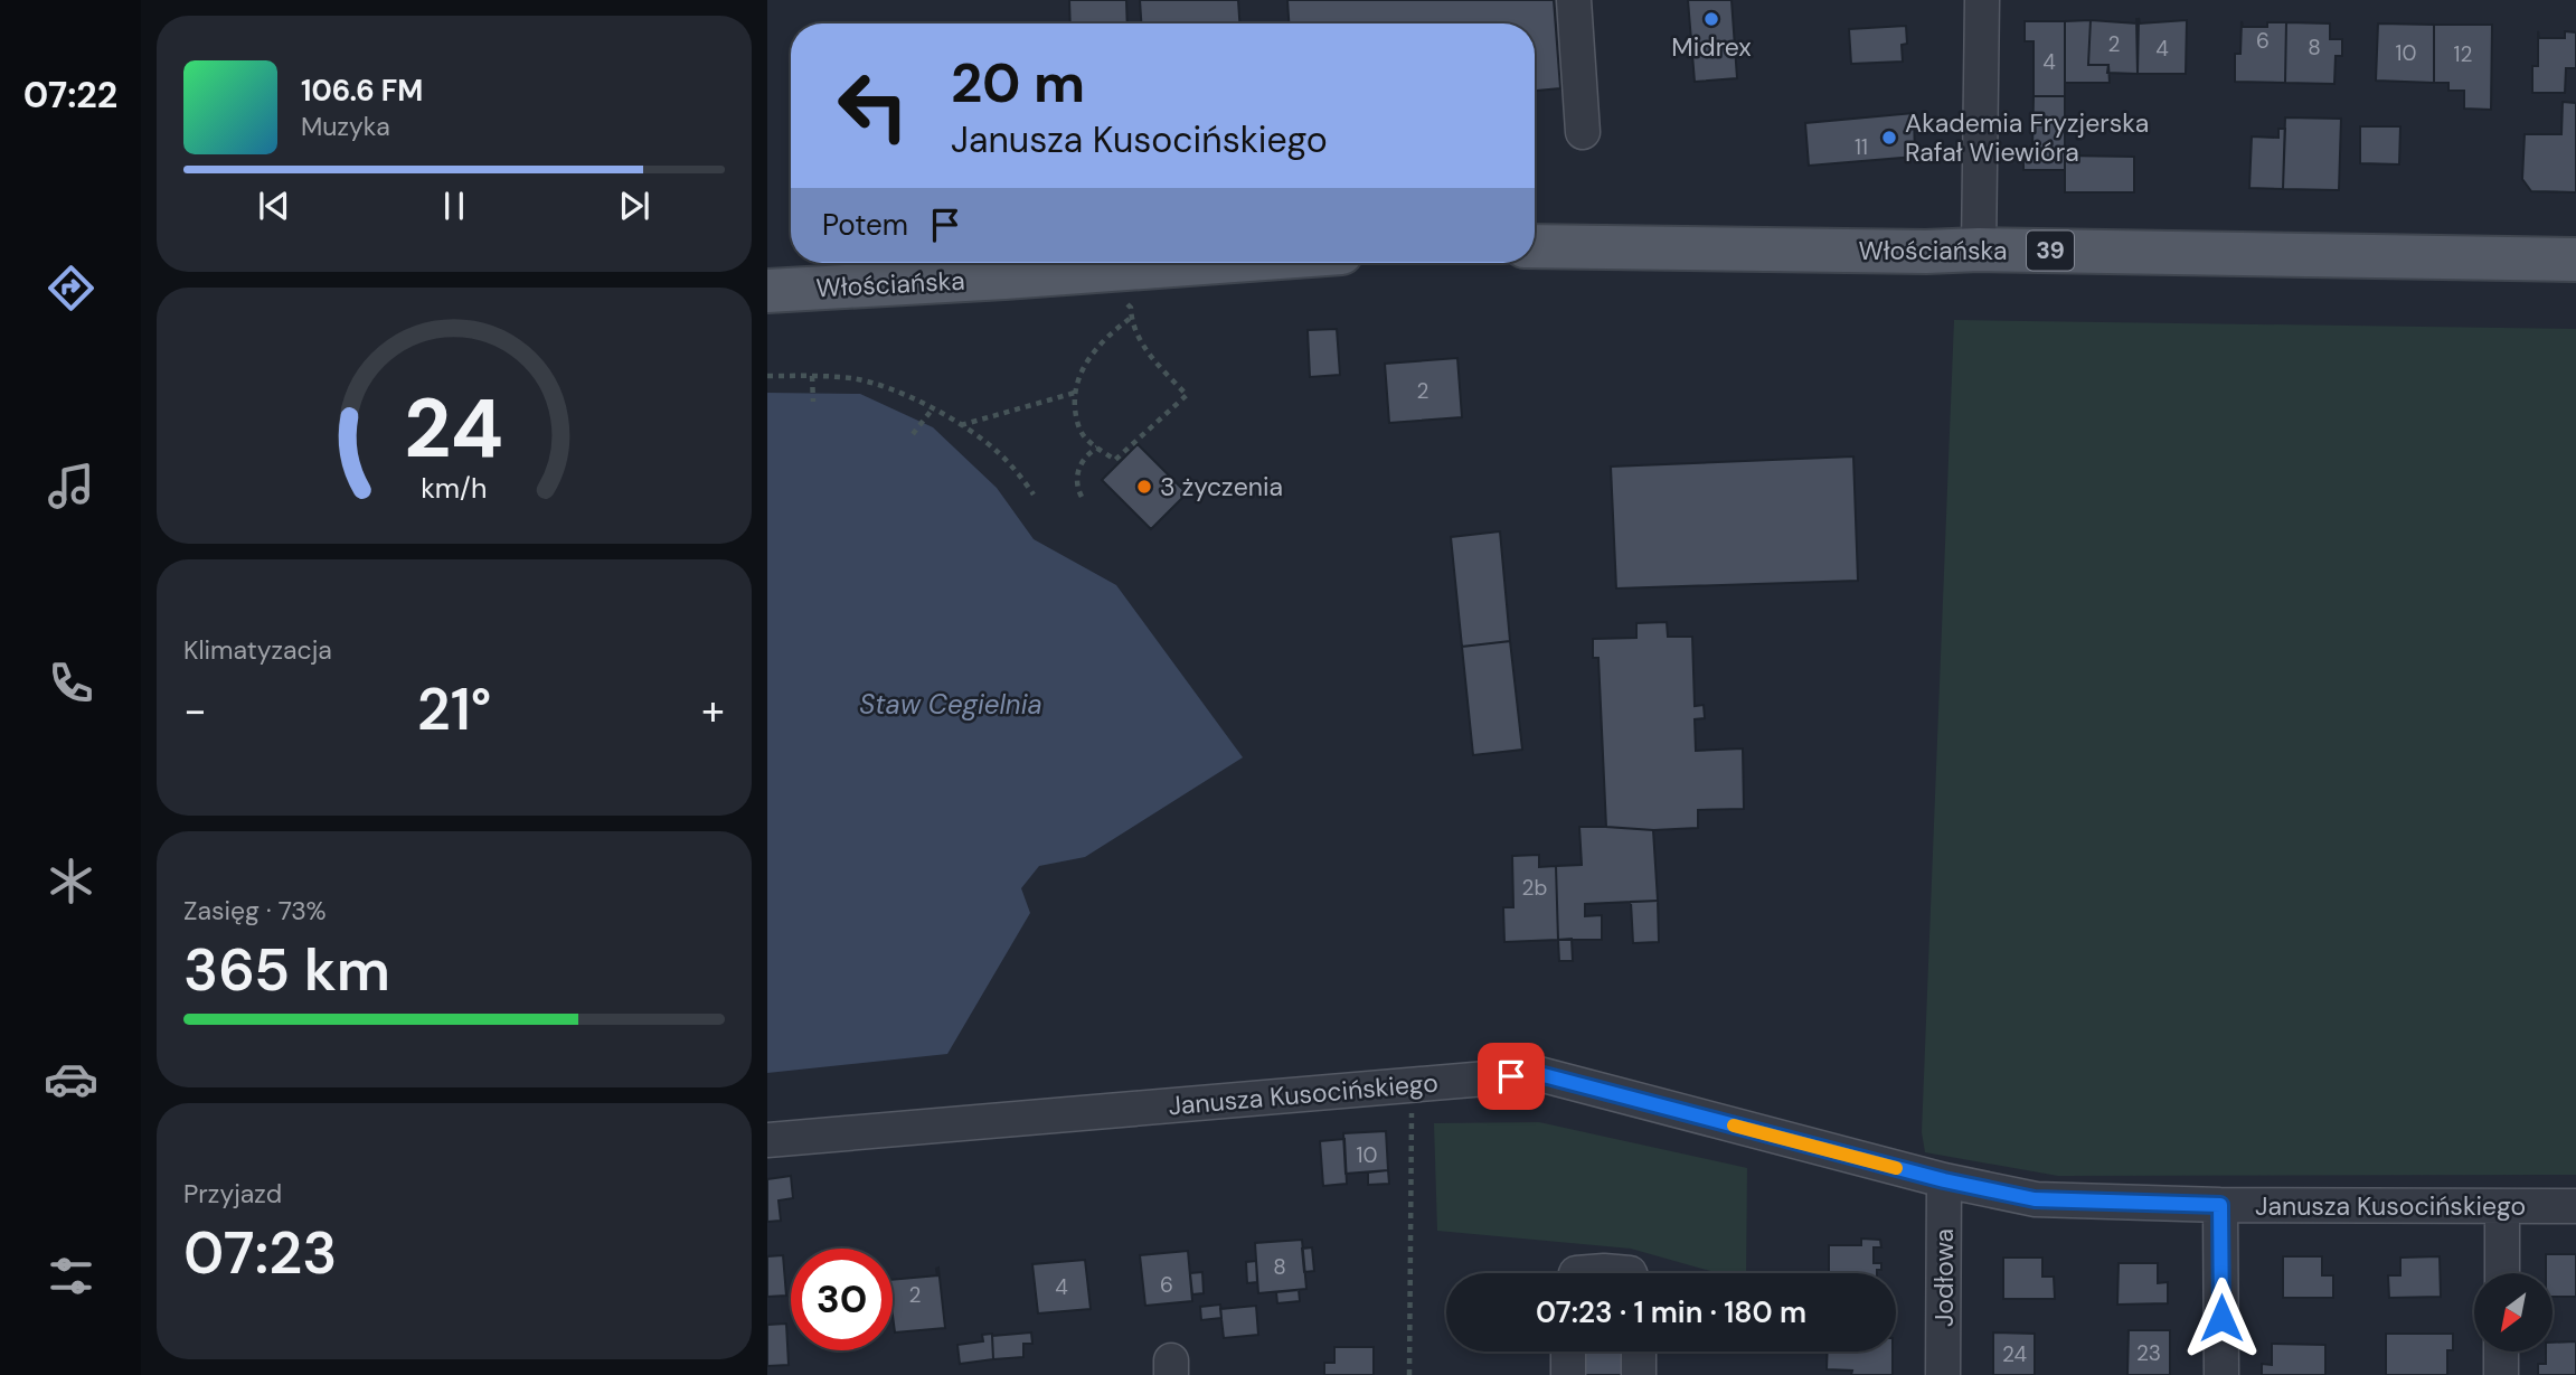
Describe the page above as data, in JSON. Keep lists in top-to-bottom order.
{
  "streets": {
    "main road": ["Włościańska", "39"],
    "street": ["Janusza Kusocińskiego", "Jodłowa"]
  },
  "crossings": [
    ["Janusza Kusocińskiego", "Jodłowa"]
  ],
  "water": ["Staw Cegielnia"],
  "places": ["Midrex", "Akademia Fryzjerska Rafał Wiewióra", "3 życzenia"],
  "house_numbers": [
    "6",
    "2",
    "8",
    "4",
    "10",
    "12",
    "4",
    "11",
    "2",
    "2b",
    "10",
    "8",
    "6",
    "4",
    "2",
    "23",
    "24"
  ],
  "north": "bottom left",
  "page": {
    "tabs": "07:22",
    "turn": ["20 m", "Janusza Kusocińskiego"],
    "song": ["106.6 FM", "Muzyka"],
    "then": "Potem",
    "tile": [
      "Klimatyzacja",
      ["Zasięg · 73%", "365 km"],
      ["Przyjazd", "07:23"]
    ],
    "heat": ["−", "21°", "+"],
    "limit": "30",
    "trip": "07:23 · 1 min · 180 m",
    "gauge": ["24", "km/h"]
  }
}
